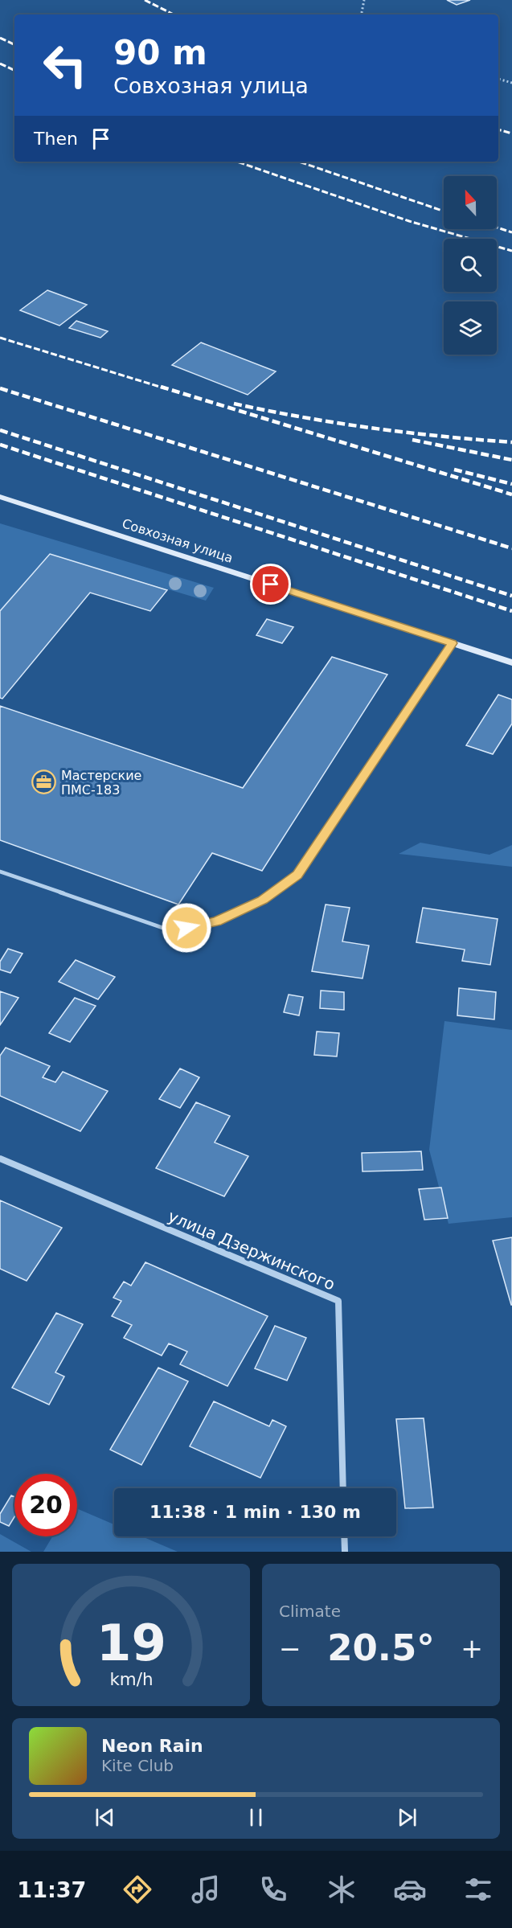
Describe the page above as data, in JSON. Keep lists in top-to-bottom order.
{
  "streets": {
    "street": ["Совхозная улица", "улица Дзержинского"]
  },
  "places": {
    "office": ["Мастерские ПМС-183"]
  },
  "north": "top",
  "page": {
    "turn": ["90 m", "Совхозная улица"],
    "then": "Then",
    "limit": "20",
    "trip": "11:38 · 1 min · 130 m",
    "tile": "Climate",
    "heat": ["−", "20.5°", "+"],
    "song": ["Neon Rain", "Kite Club"],
    "tabs": "11:37",
    "gauge": ["19", "km/h"]
  }
}
